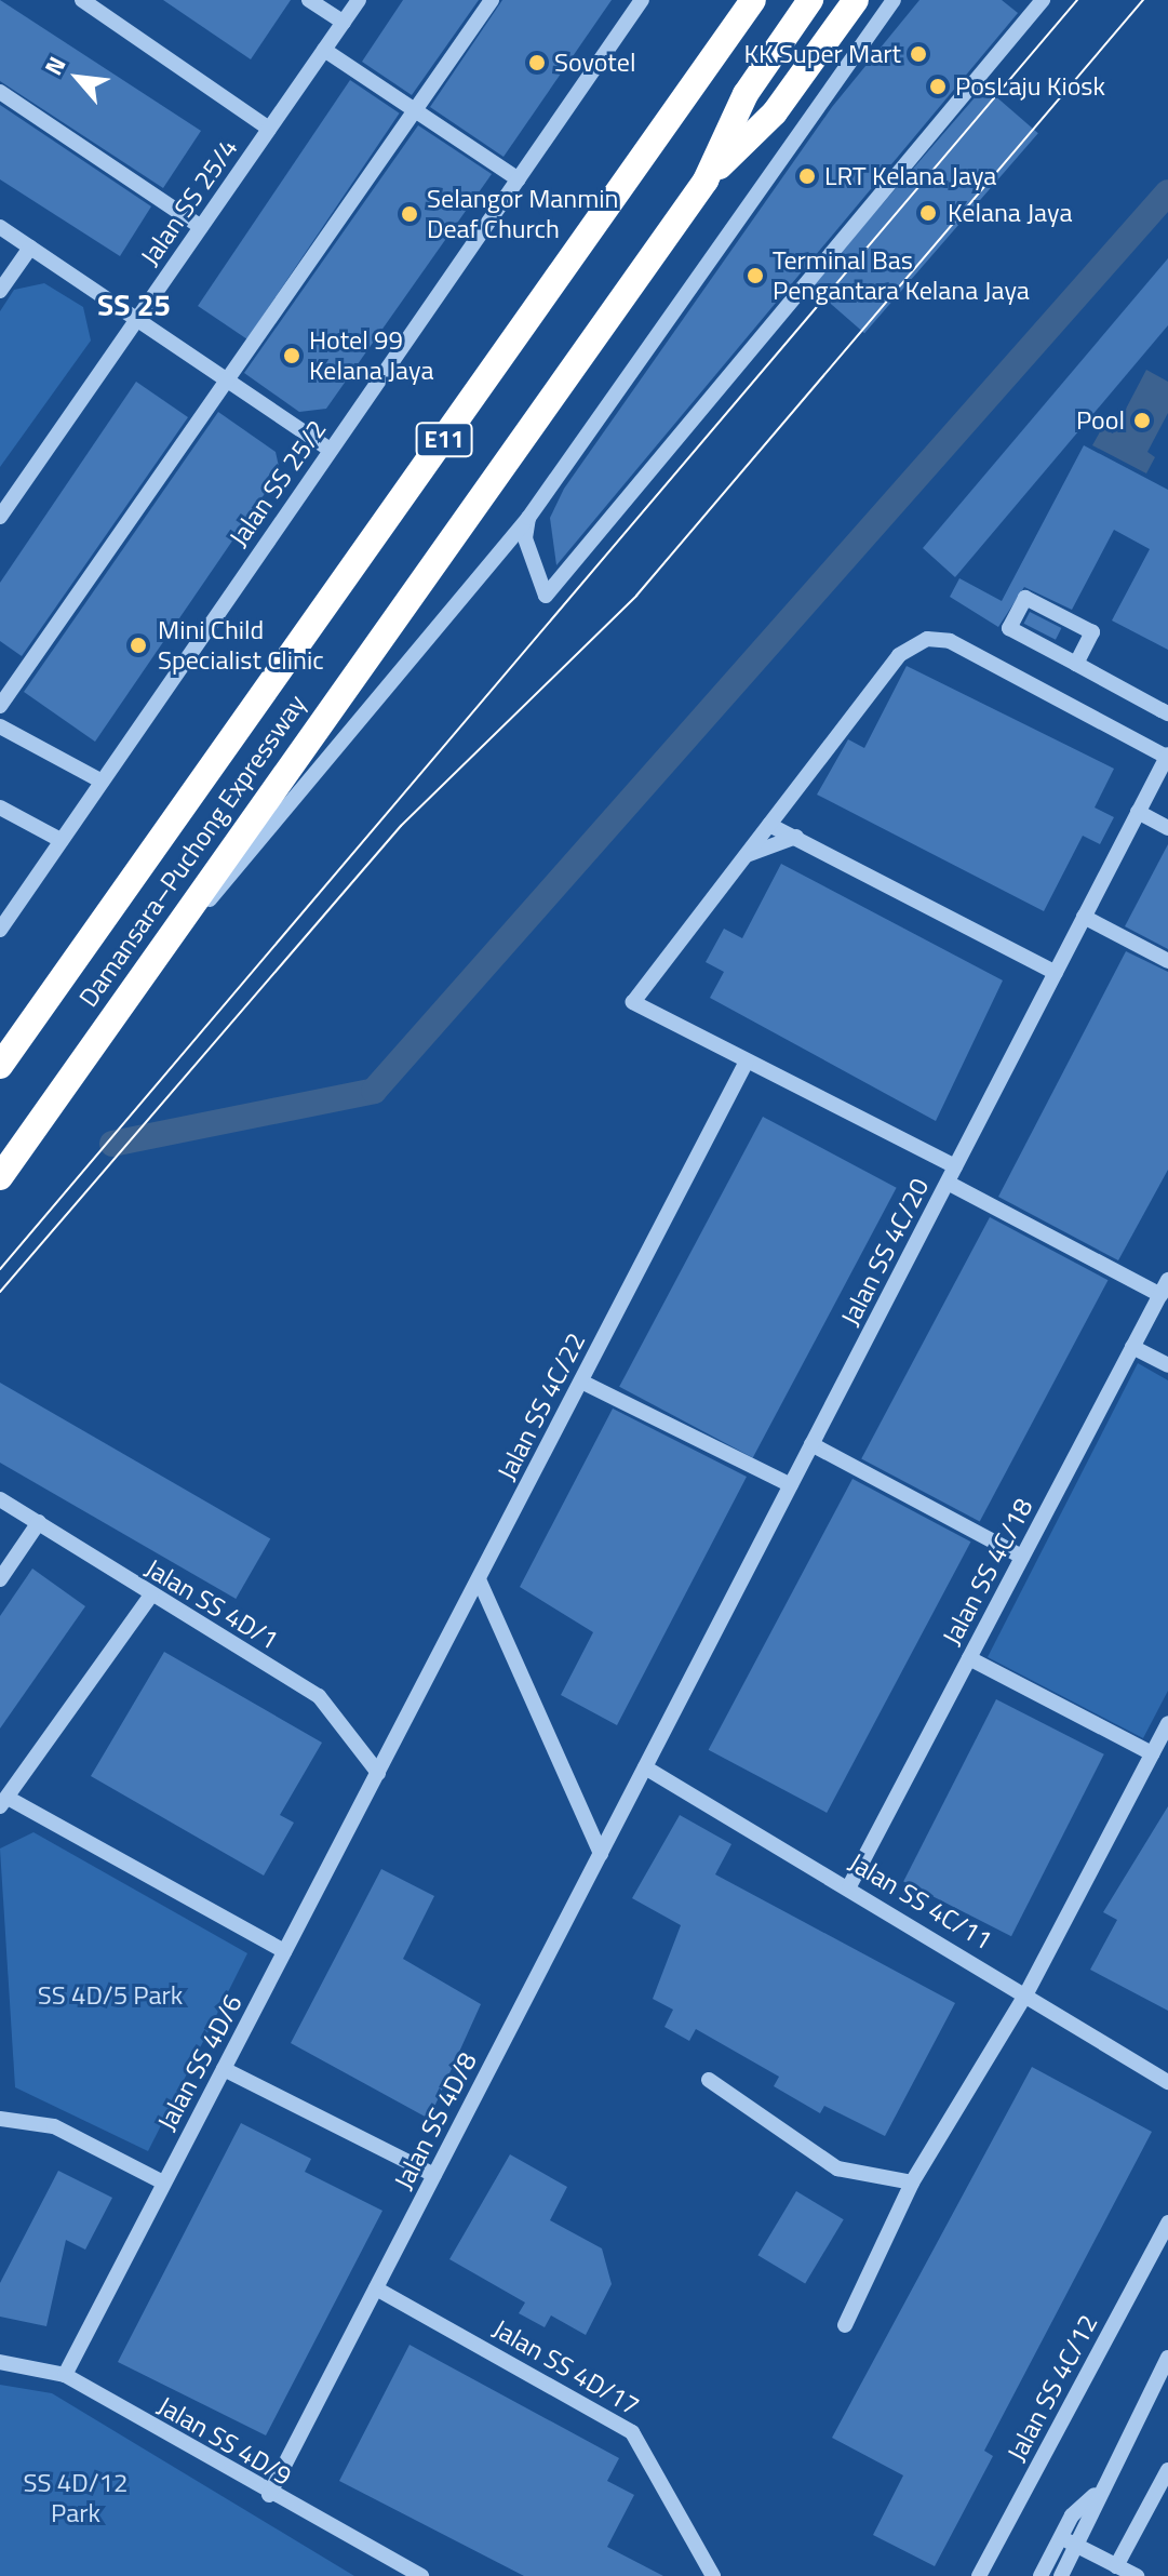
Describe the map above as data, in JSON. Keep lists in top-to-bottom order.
{
  "streets": {
    "highway": ["E11", "Damansara–Puchong Expressway"],
    "street": [
      "Jalan SS 25/4",
      "Jalan SS 25/2",
      "Jalan SS 4C/20",
      "Jalan SS 4C/22",
      "Jalan SS 4C/18",
      "Jalan SS 4D/1",
      "Jalan SS 4C/11",
      "Jalan SS 4D/6",
      "Jalan SS 4D/8",
      "Jalan SS 4D/17",
      "Jalan SS 4C/12",
      "Jalan SS 4D/9"
    ]
  },
  "crossings": [
    ["Jalan SS 4C/20", "Jalan SS 4C/11"],
    ["Jalan SS 4C/20", "Jalan SS 4D/8"],
    ["Jalan SS 4C/22", "Jalan SS 4D/1"],
    ["Jalan SS 4C/22", "Jalan SS 4D/6"],
    ["Jalan SS 4C/18", "Jalan SS 4C/11"],
    ["Jalan SS 4D/1", "Jalan SS 4D/6"],
    ["Jalan SS 4C/11", "Jalan SS 4D/8"],
    ["Jalan SS 4D/6", "Jalan SS 4D/9"],
    ["Jalan SS 4D/8", "Jalan SS 4D/17"],
    ["Jalan SS 4D/8", "Jalan SS 4D/9"]
  ],
  "districts": ["SS 25"],
  "parks": ["SS 4D/5 Park", "SS 4D/12 Park"],
  "places": [
    "KK Super Mart",
    "Sovotel",
    "PosLaju Kiosk",
    "LRT Kelana Jaya",
    "Kelana Jaya",
    "Selangor Manmin Deaf Church",
    "Terminal Bas Pengantara Kelana Jaya",
    "Hotel 99 Kelana Jaya",
    "Pool",
    "Mini Child Specialist Clinic"
  ],
  "north": "top left"
}
